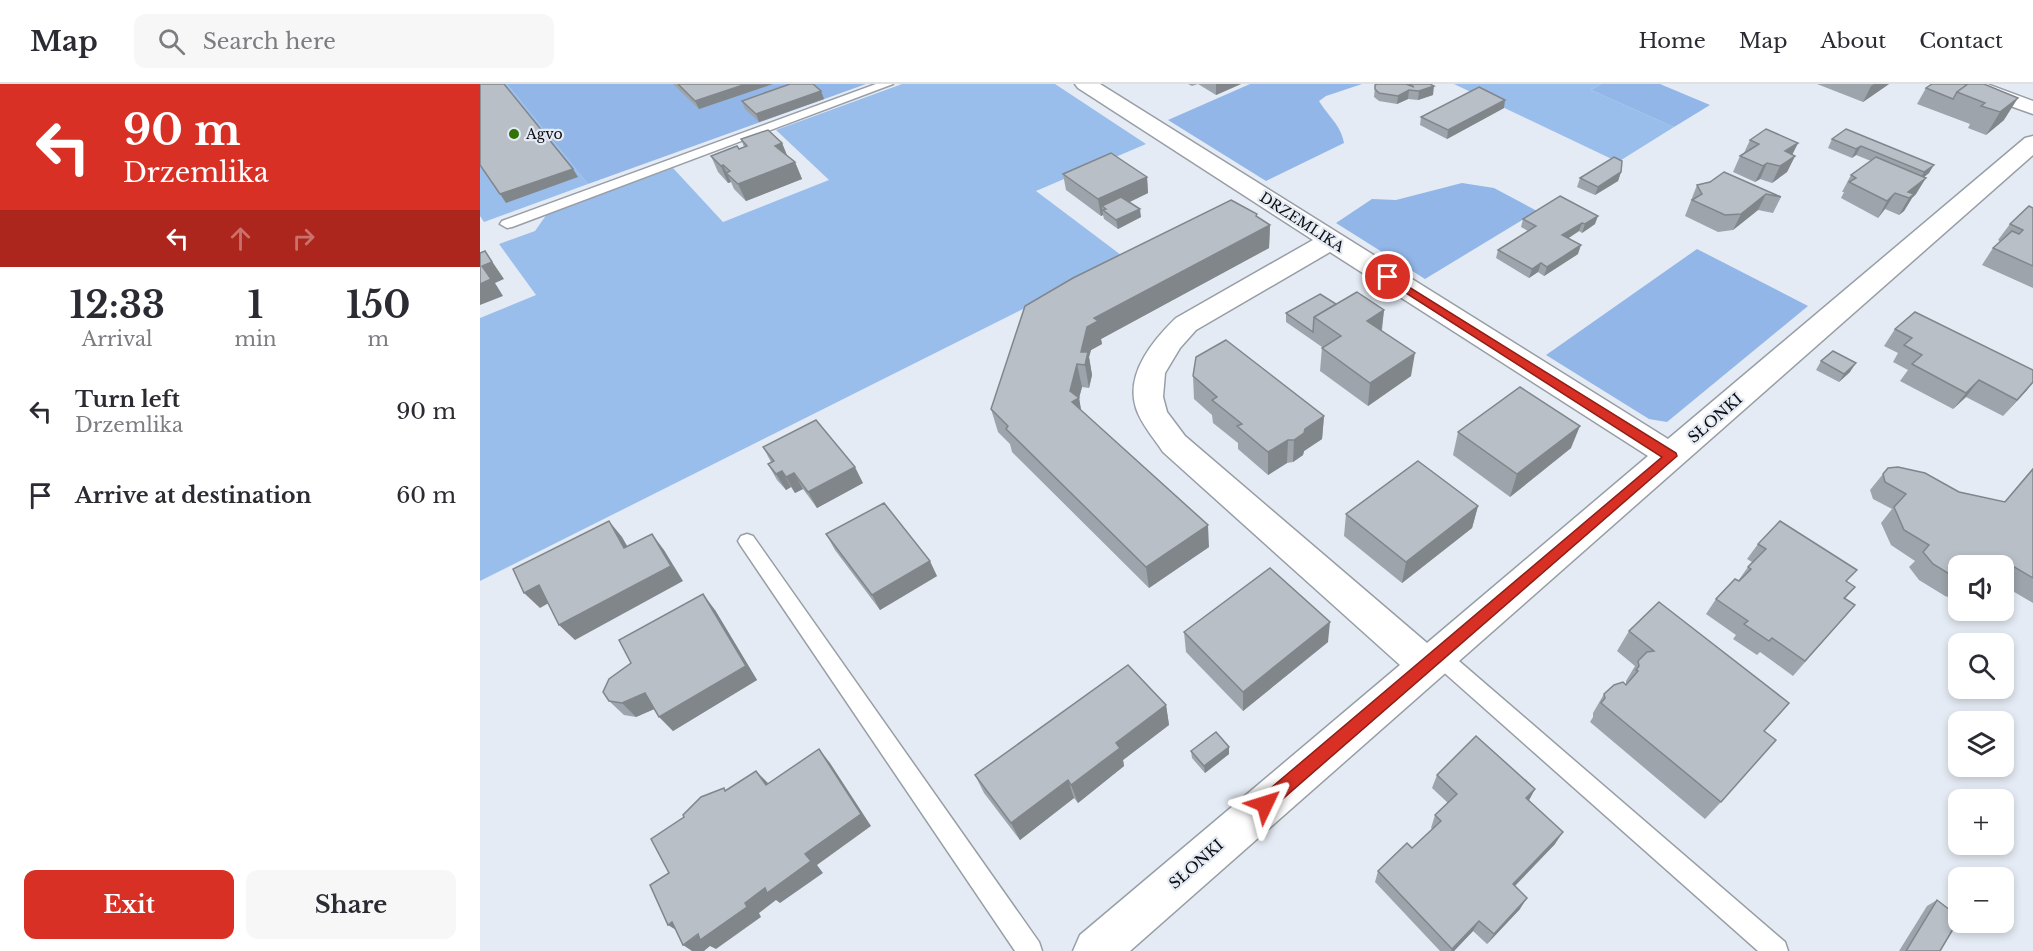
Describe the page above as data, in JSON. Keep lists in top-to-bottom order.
{
  "streets": {
    "street": ["DRZEMLIKA", "SŁONKI"]
  },
  "crossings": [
    ["DRZEMLIKA", "SŁONKI"]
  ],
  "places": ["Agvo"],
  "page": {
    "header": "Map",
    "search": "Search here",
    "nav": [
      "Home",
      "Map",
      "About",
      "Contact"
    ],
    "turn": ["90 m", "Drzemlika"],
    "eta": [
      "12:33",
      "Arrival",
      "1",
      "min",
      "150",
      "m"
    ],
    "list": [
      {
        "name": "Turn left",
        "note": "Drzemlika",
        "value": "90 m"
      },
      {
        "name": "Arrive at destination",
        "value": "60 m"
      }
    ],
    "map_buttons": ["+", "−"],
    "buttons": ["Exit", "Share"]
  }
}
